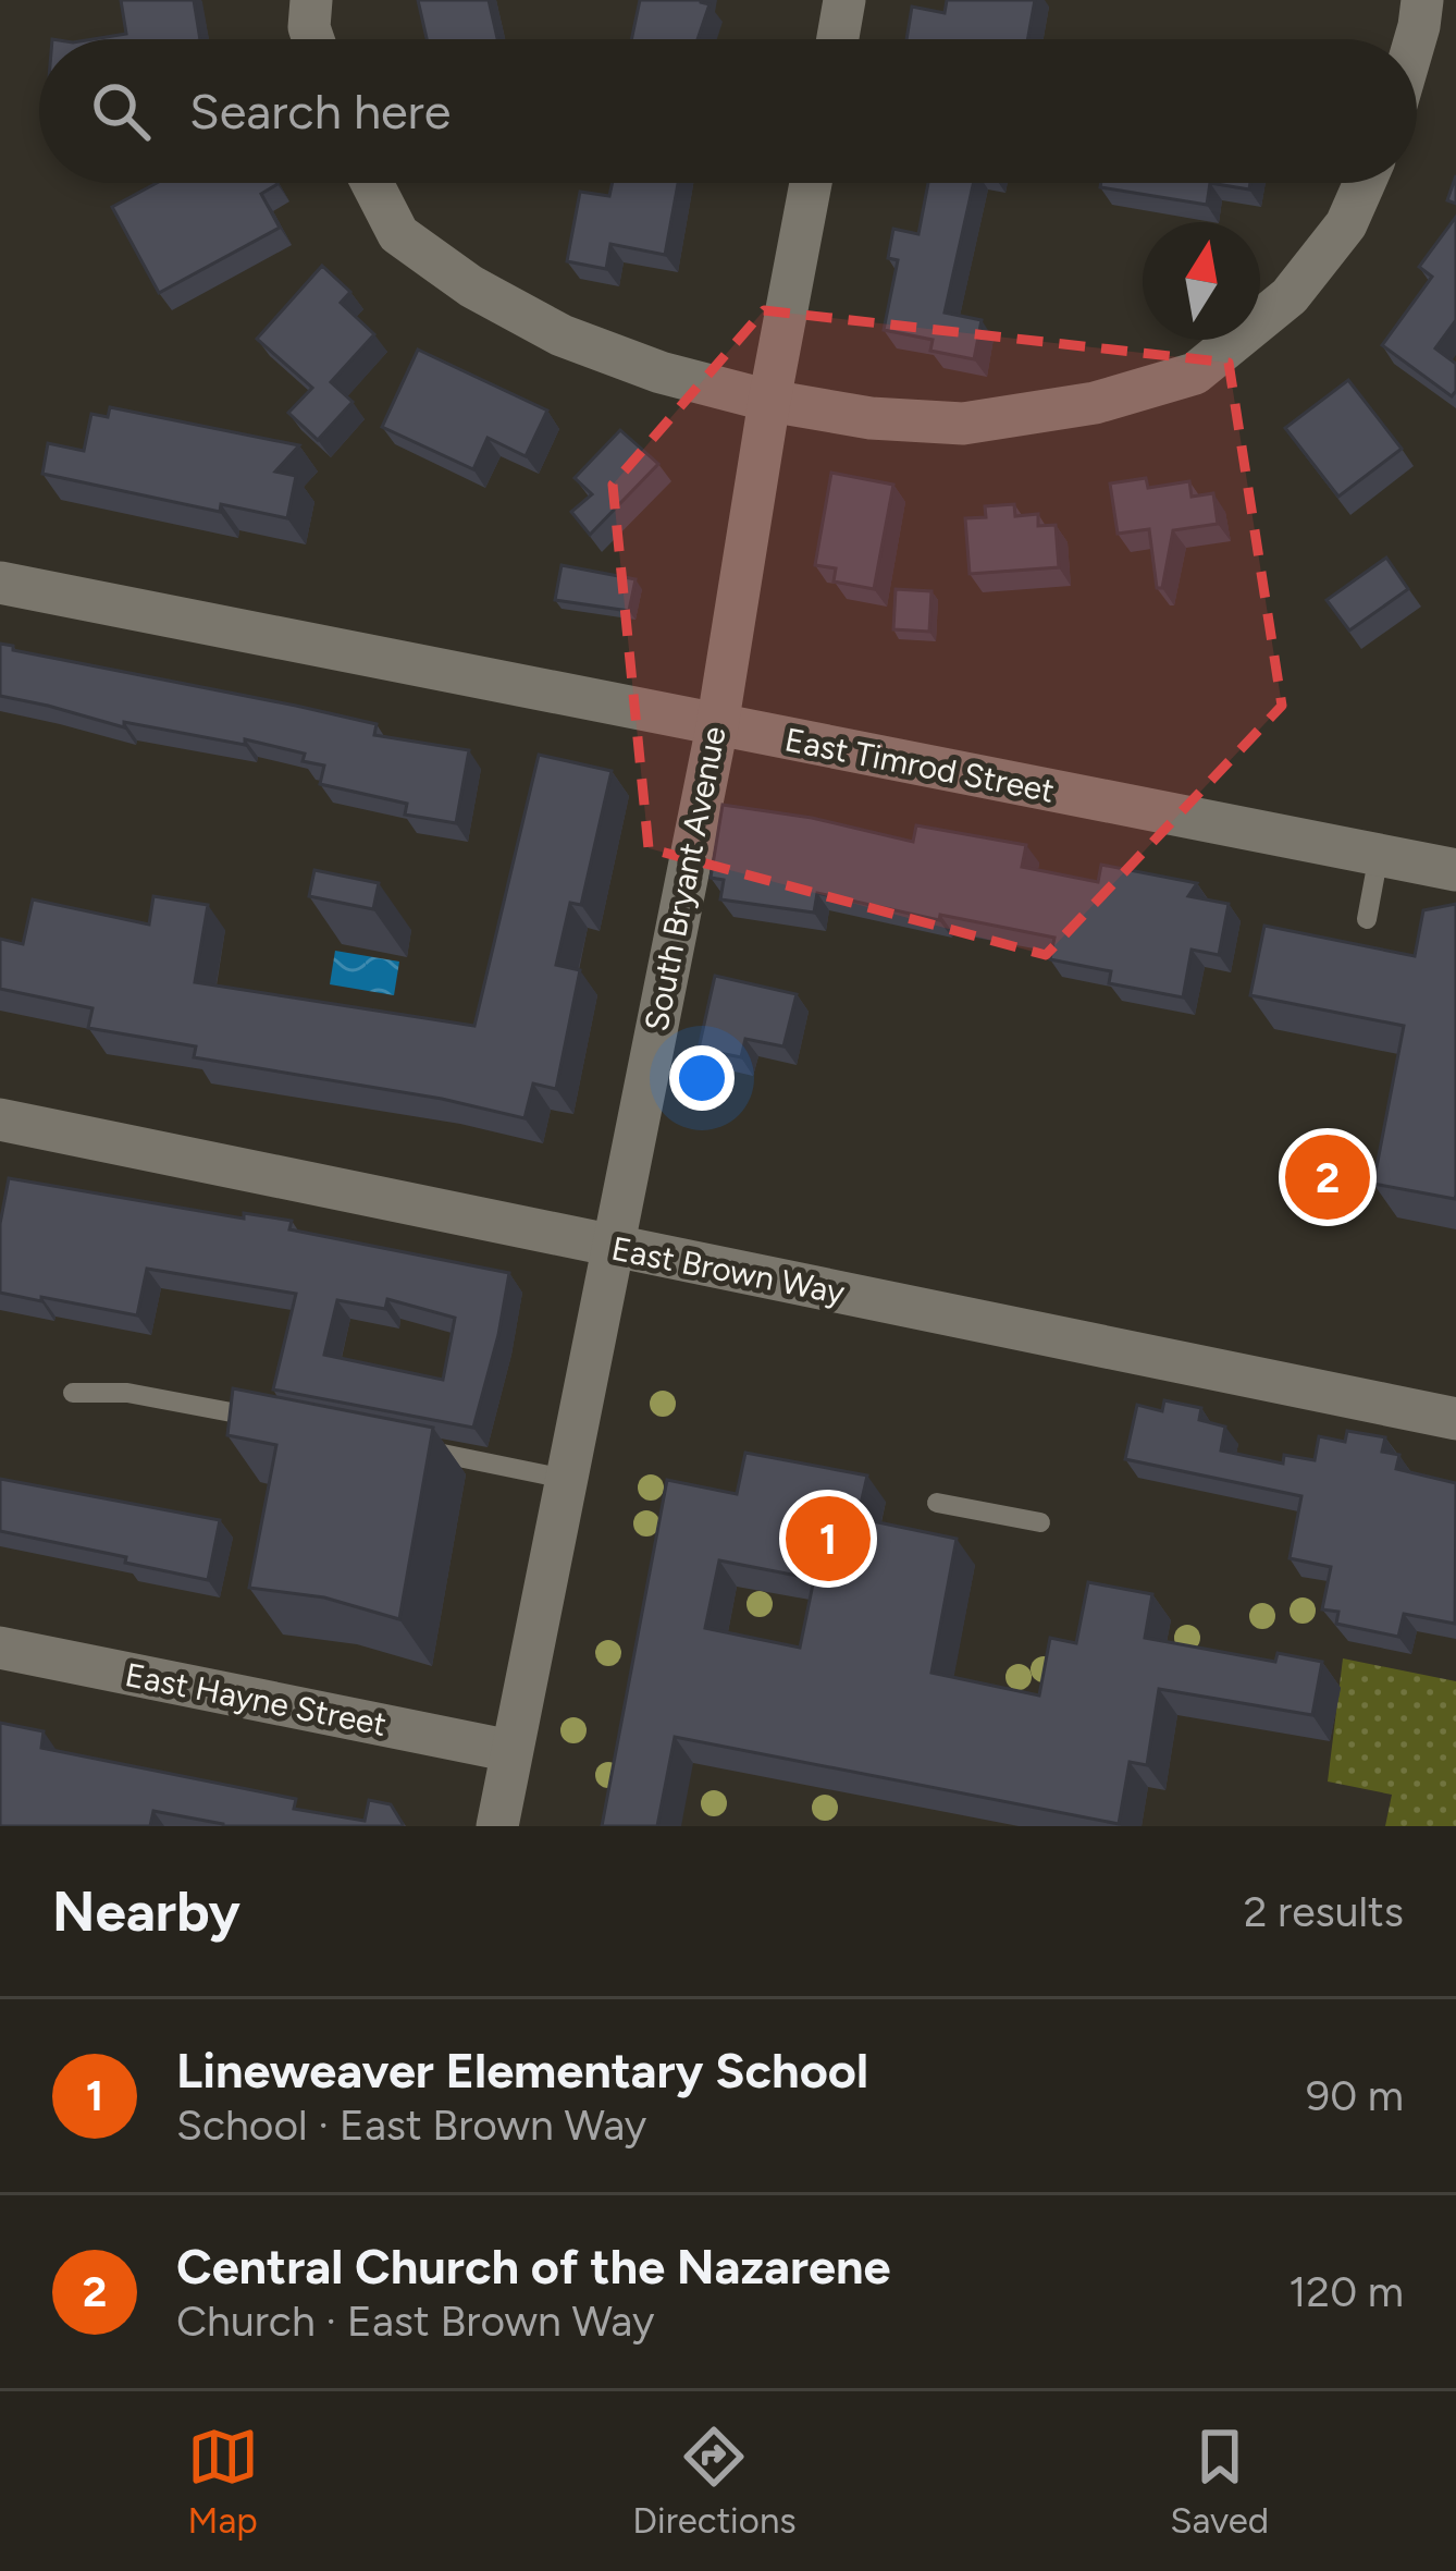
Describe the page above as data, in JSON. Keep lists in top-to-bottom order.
{
  "streets": {
    "street": [
      "East Timrod Street",
      "South Bryant Avenue",
      "East Brown Way",
      "East Hayne Street"
    ]
  },
  "crossings": [
    ["East Timrod Street", "South Bryant Avenue"],
    ["South Bryant Avenue", "East Brown Way"],
    ["South Bryant Avenue", "East Hayne Street"]
  ],
  "north": "top",
  "page": {
    "search": "Search here",
    "pins": ["2", "1"],
    "heading": ["Nearby", "2 results"],
    "list": [
      {
        "mark": "1",
        "name": "Lineweaver Elementary School",
        "note": "School · East Brown Way",
        "value": "90 m"
      },
      {
        "mark": "2",
        "name": "Central Church of the Nazarene",
        "note": "Church · East Brown Way",
        "value": "120 m"
      }
    ],
    "nav": ["Map", "Directions", "Saved"]
  }
}
